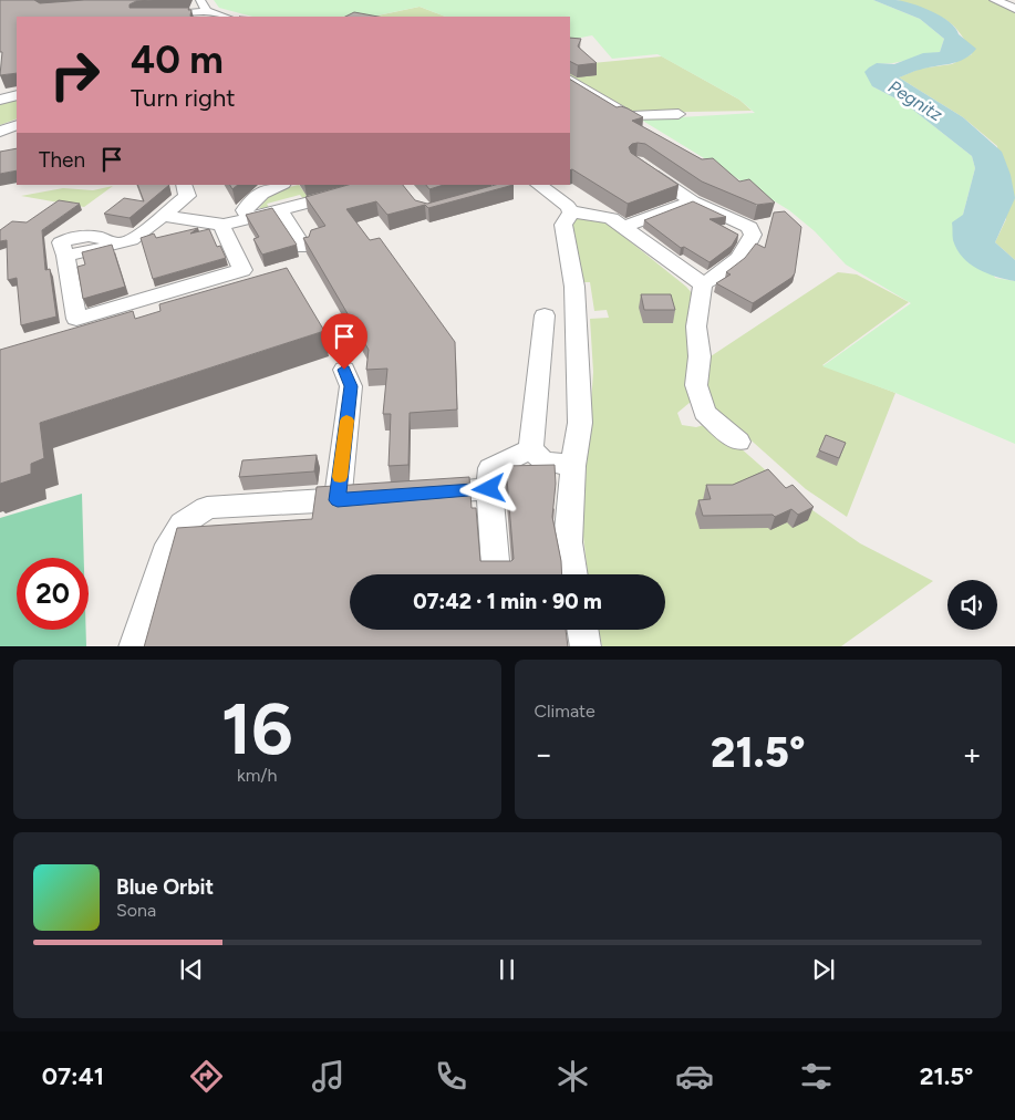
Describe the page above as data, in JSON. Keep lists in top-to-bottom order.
{
  "water": ["Pegnitz"],
  "page": {
    "turn": ["40 m", "Turn right"],
    "then": "Then",
    "limit": "20",
    "trip": "07:42 · 1 min · 90 m",
    "tile": [
      ["16", "km/h"],
      "Climate"
    ],
    "heat": ["−", "21.5°", "+"],
    "song": ["Blue Orbit", "Sona"],
    "tabs": ["07:41", "21.5°"]
  }
}
